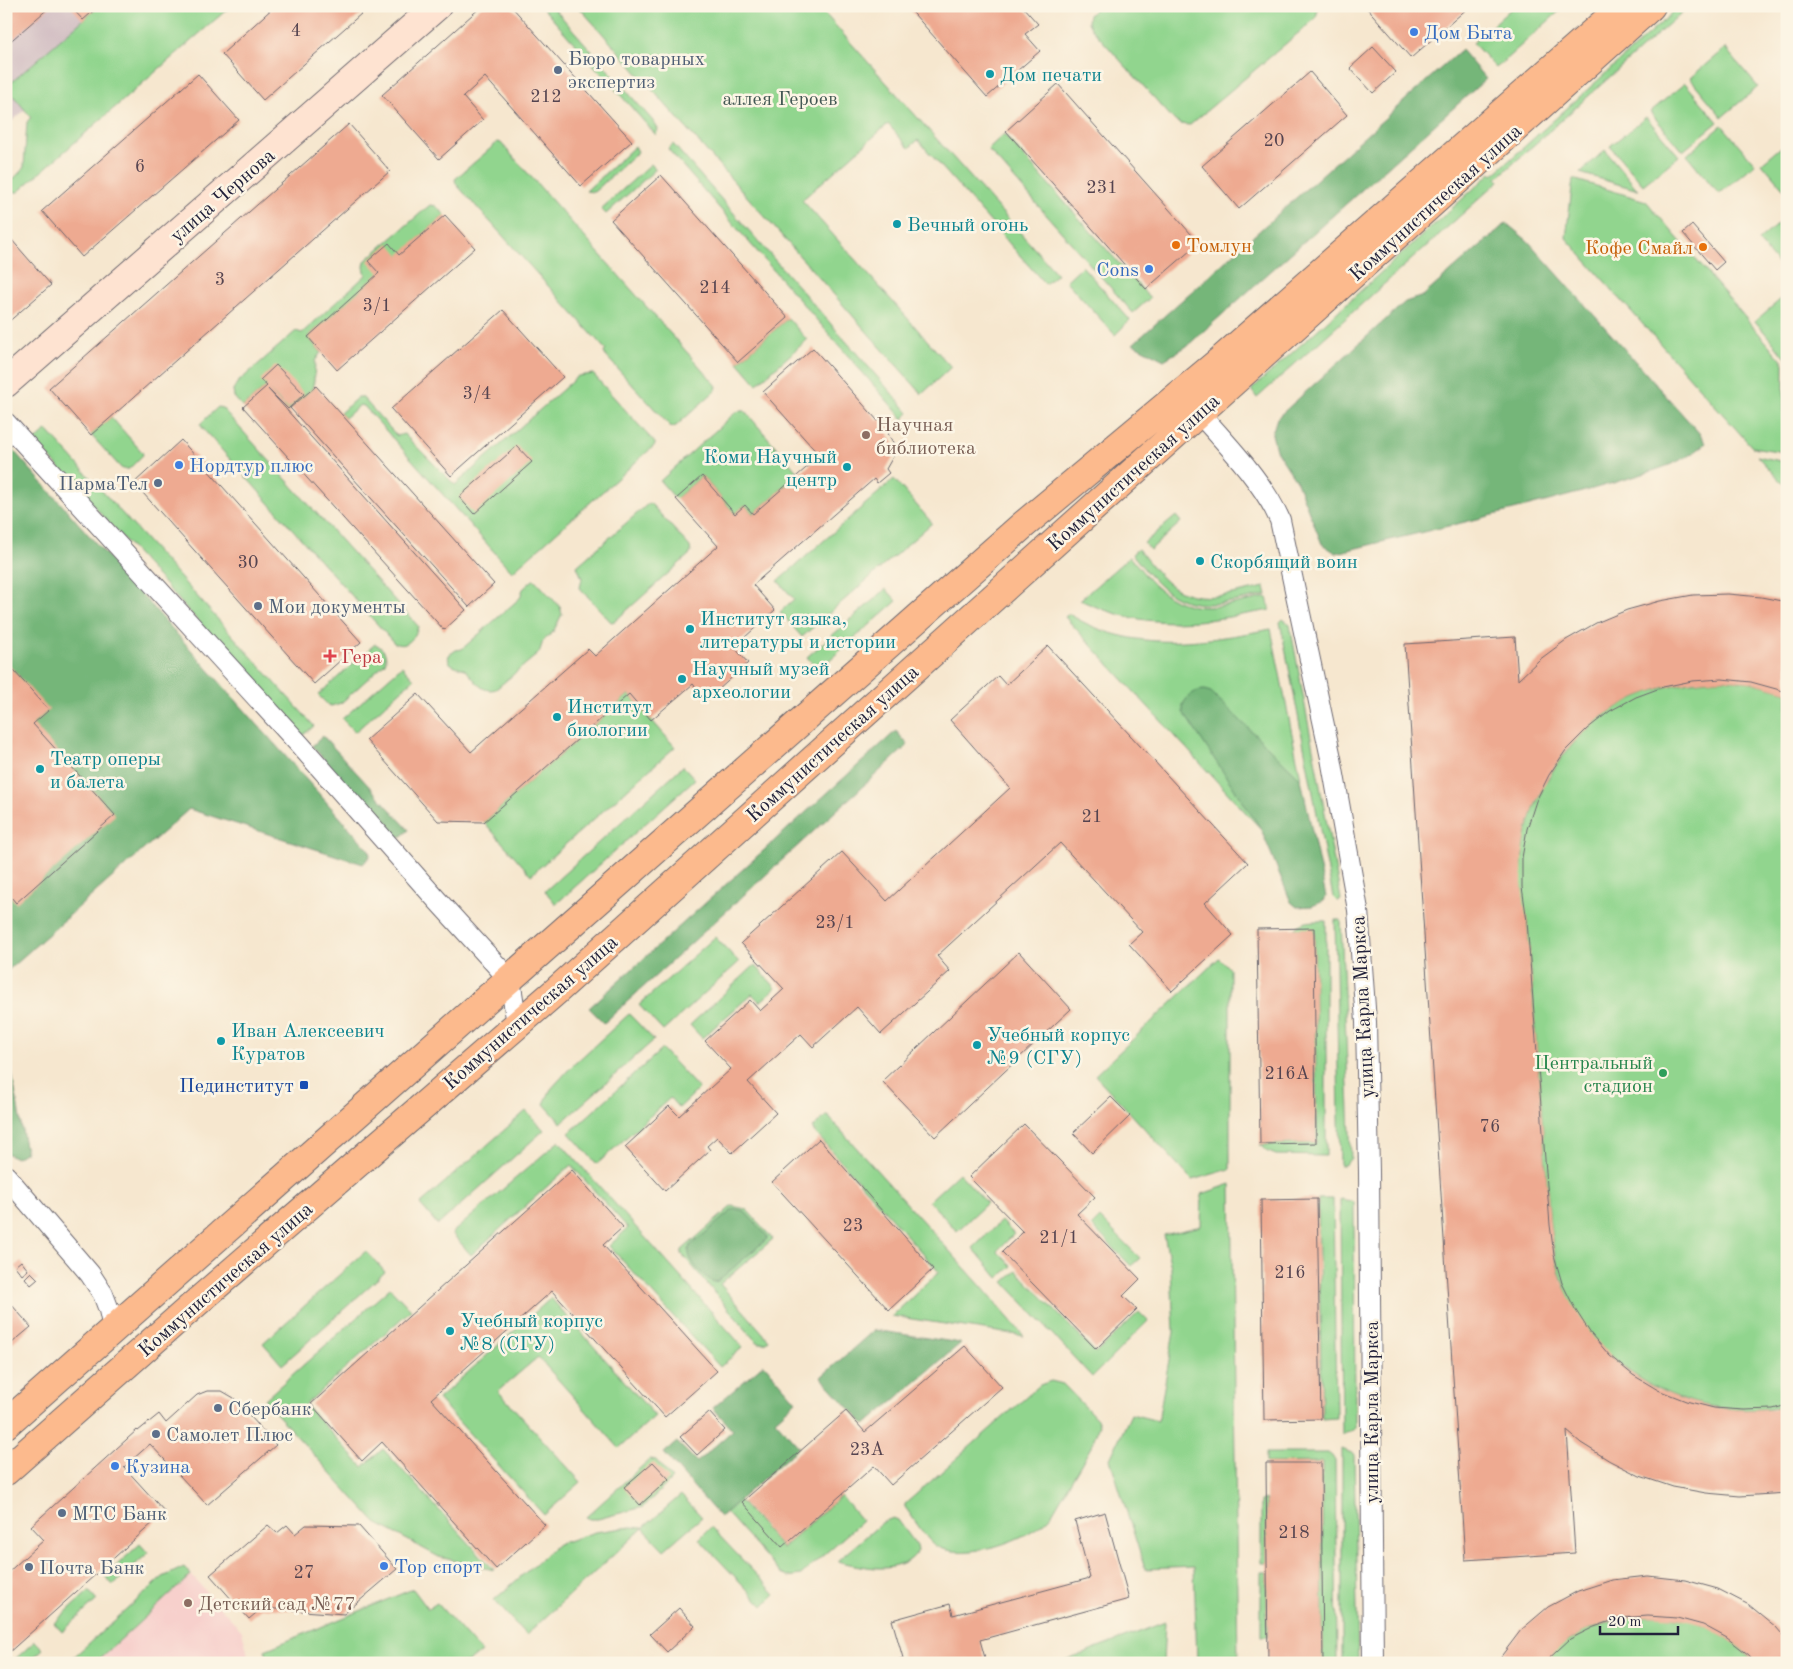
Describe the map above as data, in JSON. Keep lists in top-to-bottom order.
{
  "streets": {
    "main road": ["Коммунистическая улица"],
    "street": ["улица Чернова", "улица Карла Маркса"]
  },
  "crossings": [
    ["Коммунистическая улица", "улица Карла Маркса"]
  ],
  "parks": ["аллея Героев"],
  "places": {
    "other": [
      "Дом Быта",
      "Бюро товарных экспертиз",
      "Дом печати",
      "Вечный огонь",
      "Томлун",
      "Кофе Смайл",
      "Cons",
      "Научная библиотека",
      "Нордтур плюс",
      "Коми Научный центр",
      "ПармаТел",
      "Скорбящий воин",
      "Мои документы",
      "Институт языка, литературы и истории",
      "Научный музей археологии",
      "Институт биологии",
      "Театр оперы и балета",
      "Иван Алексеевич Куратов",
      "Учебный корпус №9 (СГУ)",
      "Центральный стадион",
      "Учебный корпус №8 (СГУ)",
      "Сбербанк",
      "Самолет Плюс",
      "Кузина",
      "МТС Банк",
      "Top спорт",
      "Почта Банк",
      "Детский сад №77"
    ],
    "health": ["Гера"],
    "transit": ["Пединститут"]
  },
  "house_numbers": [
    "4",
    "212",
    "20",
    "6",
    "231",
    "3",
    "214",
    "3/1",
    "3/4",
    "30",
    "21",
    "23/1",
    "216А",
    "76",
    "23",
    "21/1",
    "216",
    "23А",
    "218",
    "27"
  ],
  "scale_bar": "20 m"
}
